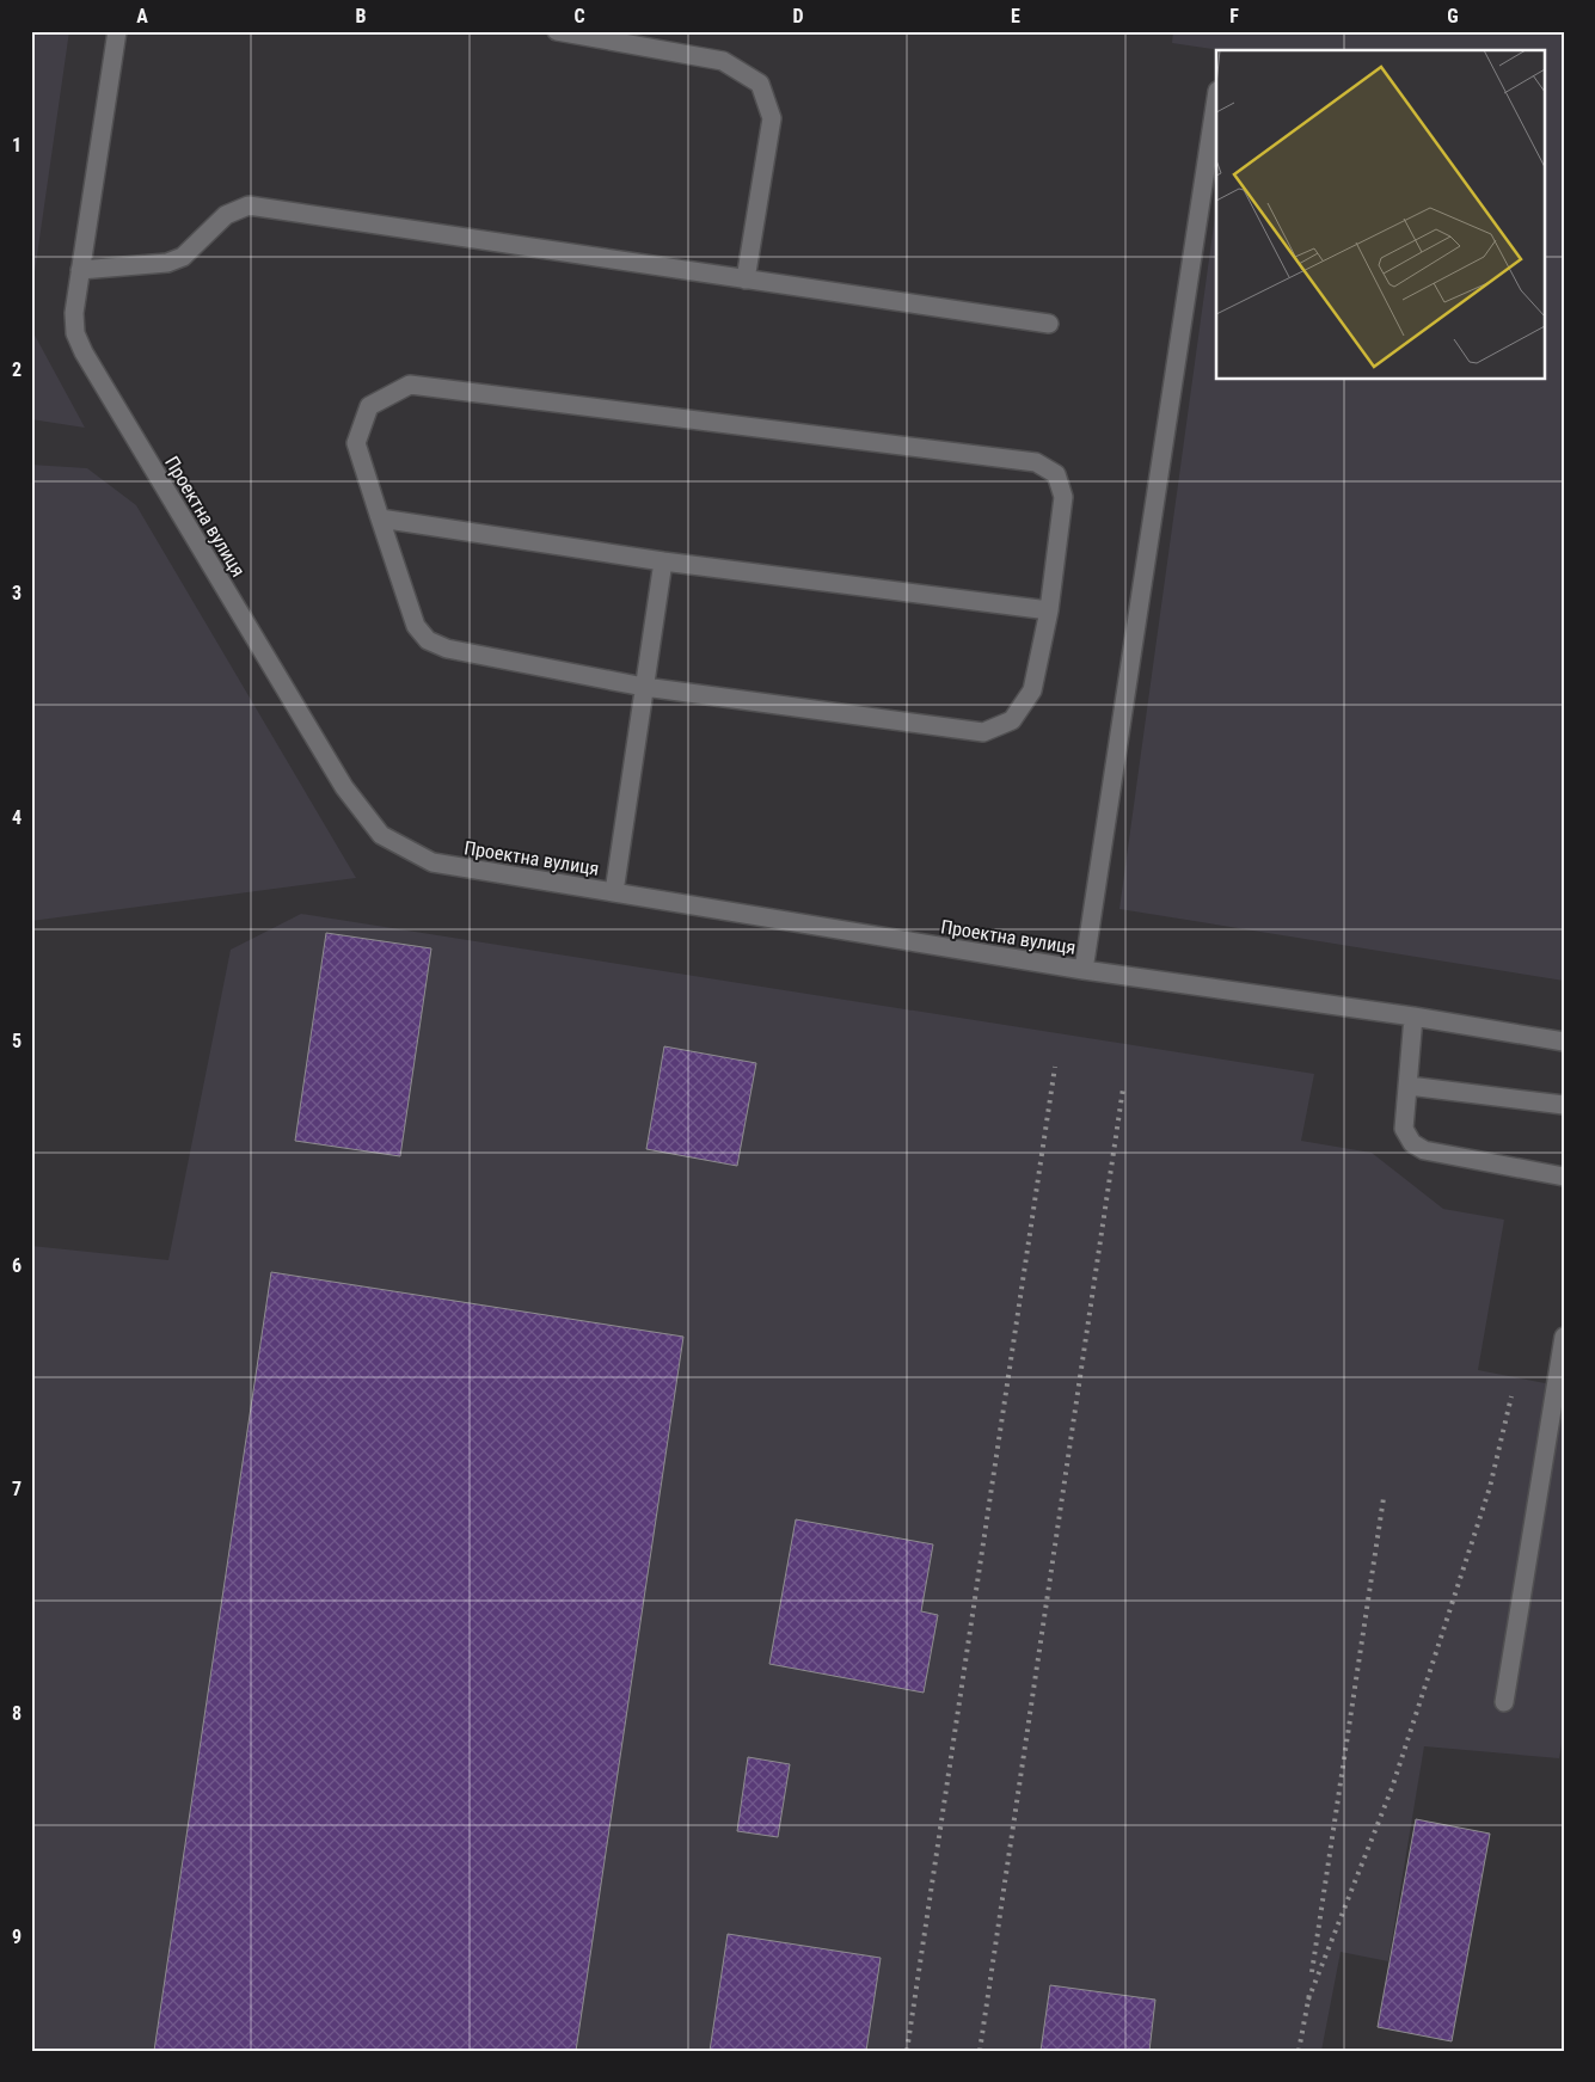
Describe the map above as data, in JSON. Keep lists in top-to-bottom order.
{
  "streets": {
    "street": ["Проектна вулиця"]
  },
  "grid": {
    "columns": [
      "A",
      "B",
      "C",
      "D",
      "E",
      "F",
      "G"
    ],
    "rows": [
      "1",
      "2",
      "3",
      "4",
      "5",
      "6",
      "7",
      "8",
      "9"
    ]
  }
}
